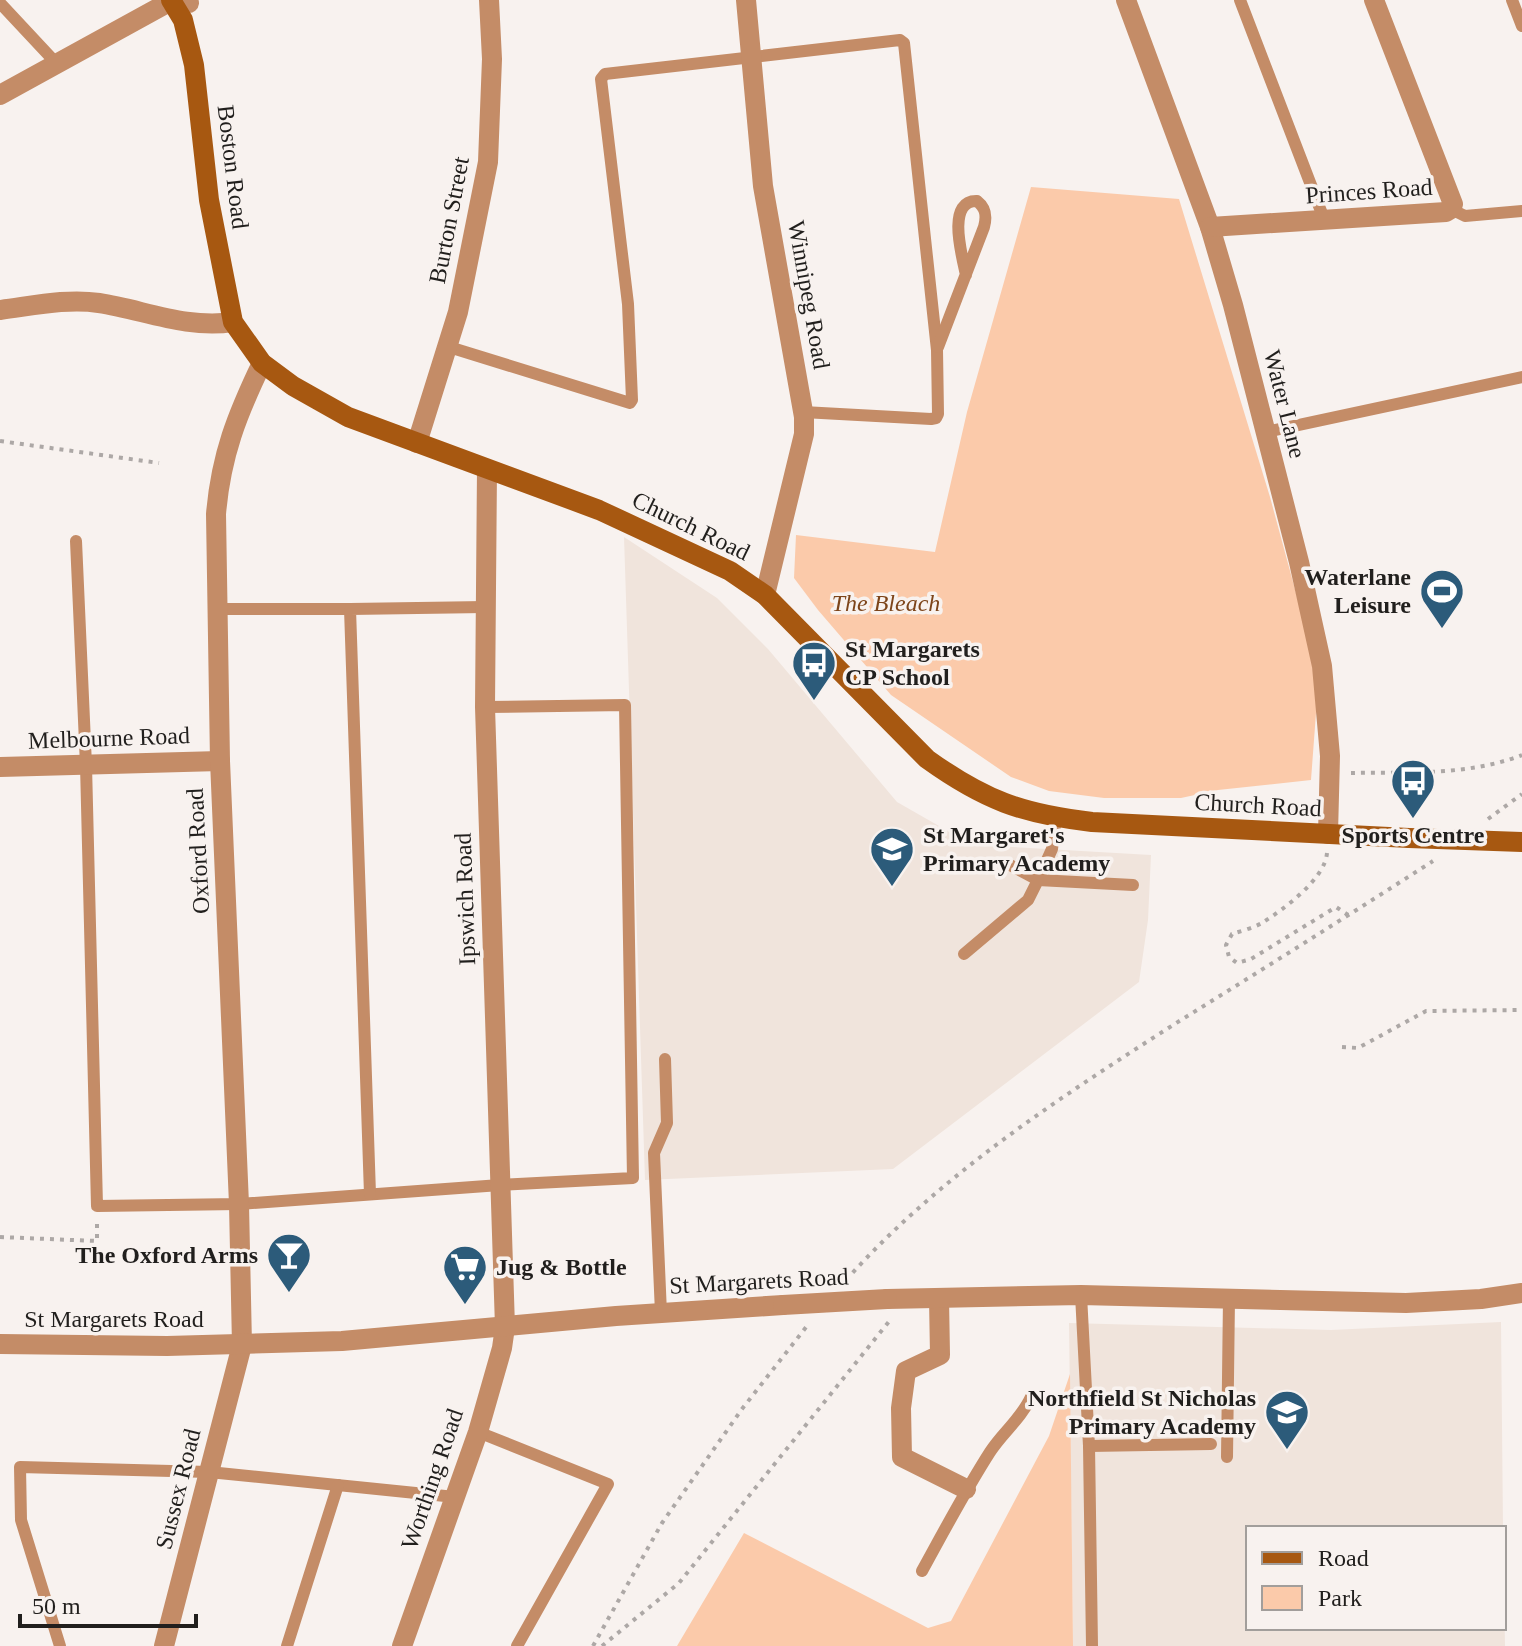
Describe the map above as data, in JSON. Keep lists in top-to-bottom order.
{
  "streets": {
    "main road": ["Boston Road", "Church Road"],
    "street": [
      "Princes Road",
      "Burton Street",
      "Winnipeg Road",
      "Water Lane",
      "Melbourne Road",
      "Oxford Road",
      "Ipswich Road",
      "St Margarets Road",
      "Worthing Road",
      "Sussex Road"
    ]
  },
  "crossings": [
    ["Boston Road", "Church Road"],
    ["Princes Road", "Water Lane"],
    ["Burton Street", "Church Road"],
    ["Winnipeg Road", "Church Road"],
    ["Water Lane", "Church Road"],
    ["Church Road", "Oxford Road"],
    ["Church Road", "Ipswich Road"],
    ["Melbourne Road", "Oxford Road"],
    ["Oxford Road", "St Margarets Road"],
    ["Oxford Road", "Sussex Road"],
    ["Ipswich Road", "St Margarets Road"],
    ["Ipswich Road", "Worthing Road"],
    ["St Margarets Road", "Worthing Road"],
    ["St Margarets Road", "Sussex Road"]
  ],
  "parks": ["The Bleach"],
  "places": {
    "sports": ["Waterlane Leisure"],
    "bus stop": ["St Margarets CP School", "Sports Centre"],
    "school or university": ["St Margaret's Primary Academy", "Northfield St Nicholas Primary Academy"],
    "bar": ["The Oxford Arms"],
    "supermarket": ["Jug & Bottle"]
  },
  "legend": ["Road", "Park"],
  "scale_bar": "50 m"
}
